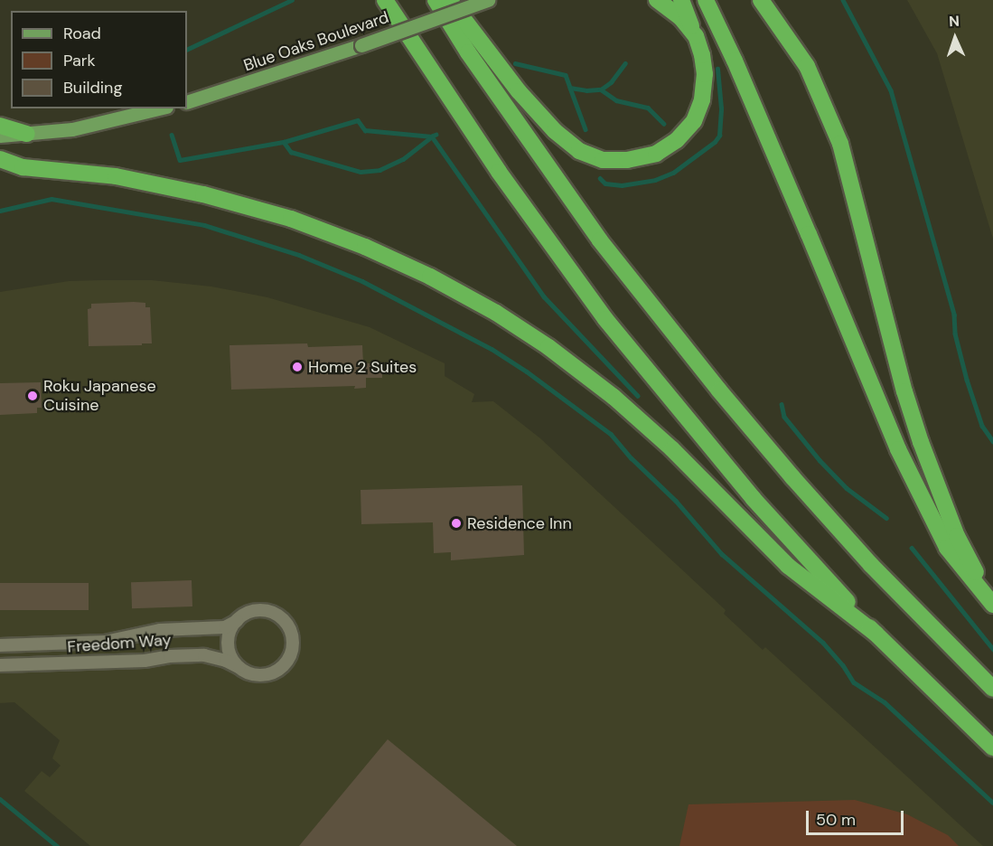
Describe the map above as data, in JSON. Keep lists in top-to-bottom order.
{
  "streets": {
    "main road": ["Blue Oaks Boulevard"],
    "street": ["Freedom Way"]
  },
  "places": ["Home 2 Suites", "Roku Japanese Cuisine", "Residence Inn"],
  "legend": ["Road", "Park", "Building"],
  "scale_bar": "50 m",
  "north": "top"
}
